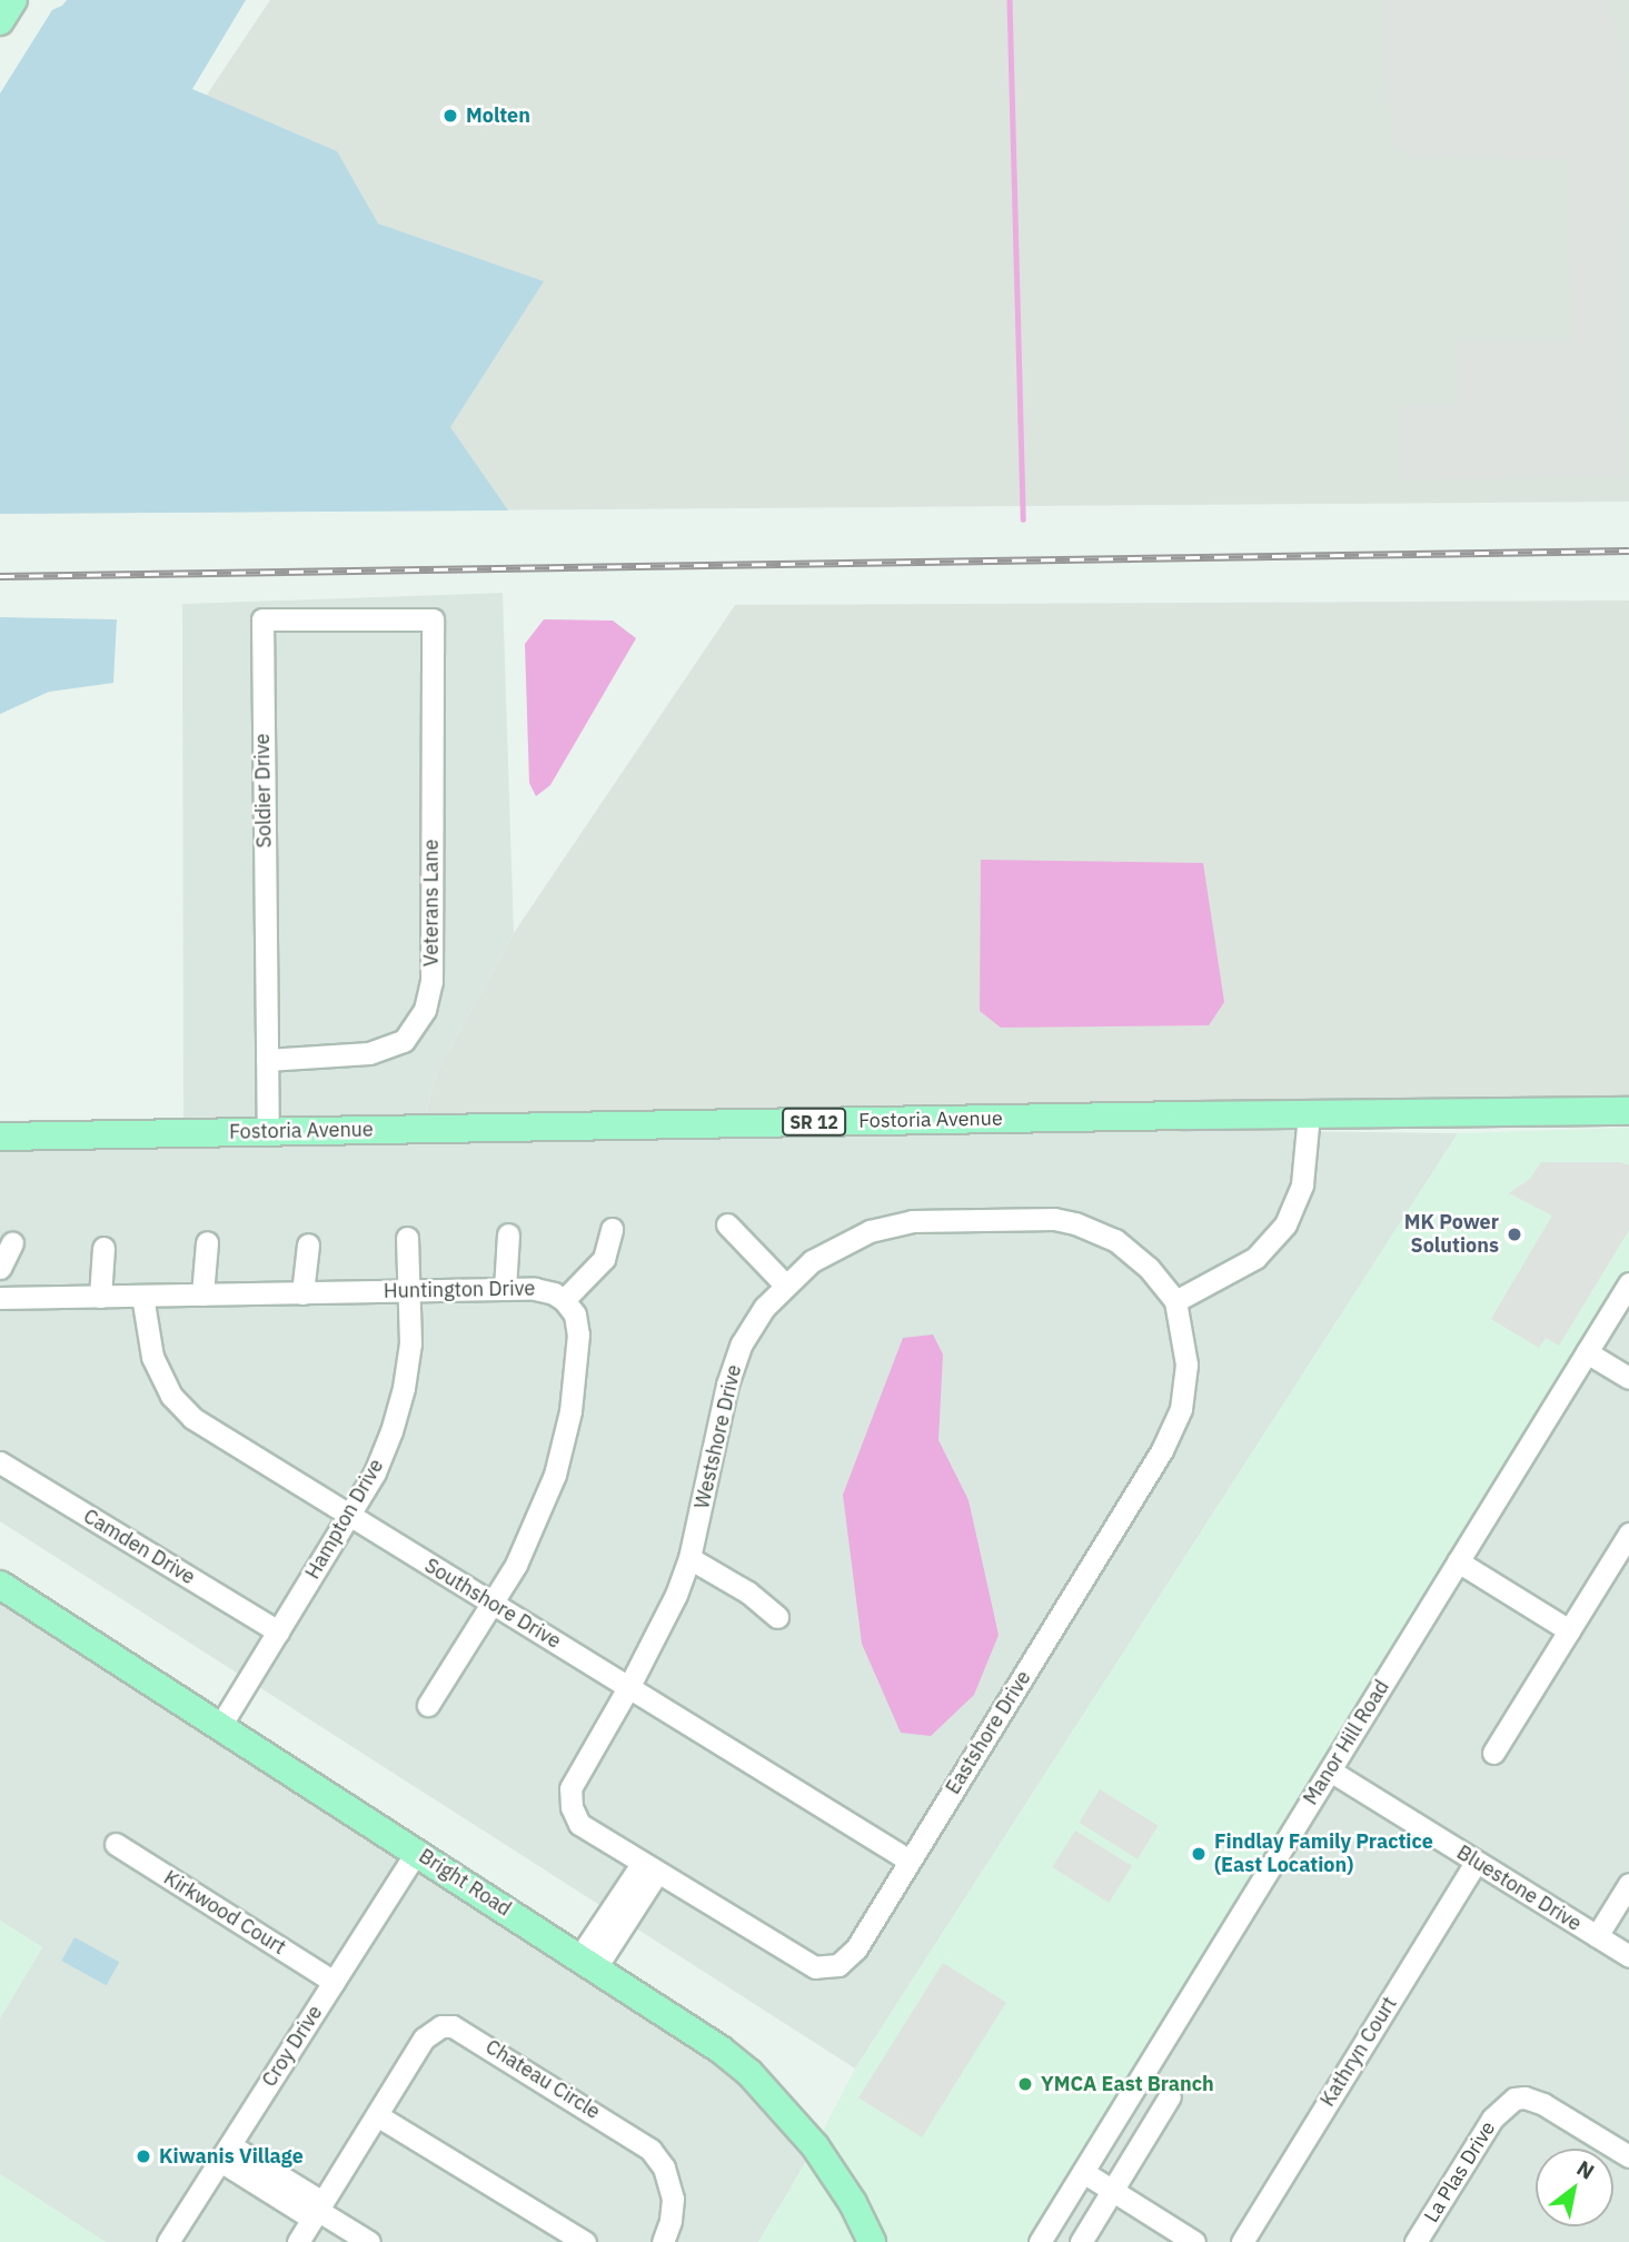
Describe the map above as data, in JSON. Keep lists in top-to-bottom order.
{
  "streets": {
    "main road": ["Fostoria Avenue", "SR 12", "Bright Road"],
    "street": [
      "Soldier Drive",
      "Veterans Lane",
      "Huntington Drive",
      "Westshore Drive",
      "Hampton Drive",
      "Camden Drive",
      "Southshore Drive",
      "Eastshore Drive",
      "Manor Hill Road",
      "Bluestone Drive",
      "Kirkwood Court",
      "Croy Drive",
      "Kathryn Court",
      "Chateau Circle",
      "La Plas Drive"
    ]
  },
  "crossings": [
    ["Soldier Drive", "Veterans Lane"],
    ["Soldier Drive", "Fostoria Avenue"],
    ["Huntington Drive", "Hampton Drive"],
    ["Huntington Drive", "Southshore Drive"],
    ["Westshore Drive", "Southshore Drive"],
    ["Westshore Drive", "Eastshore Drive"],
    ["Hampton Drive", "Camden Drive"],
    ["Hampton Drive", "Southshore Drive"],
    ["Hampton Drive", "Bright Road"],
    ["Southshore Drive", "Eastshore Drive"],
    ["Manor Hill Road", "Bluestone Drive"],
    ["Bright Road", "Croy Drive"],
    ["Bluestone Drive", "Kathryn Court"],
    ["Kirkwood Court", "Croy Drive"]
  ],
  "places": [
    "Molten",
    "MK Power Solutions",
    "Findlay Family Practice (East Location)",
    "YMCA East Branch",
    "Kiwanis Village"
  ],
  "north": "top right"
}
